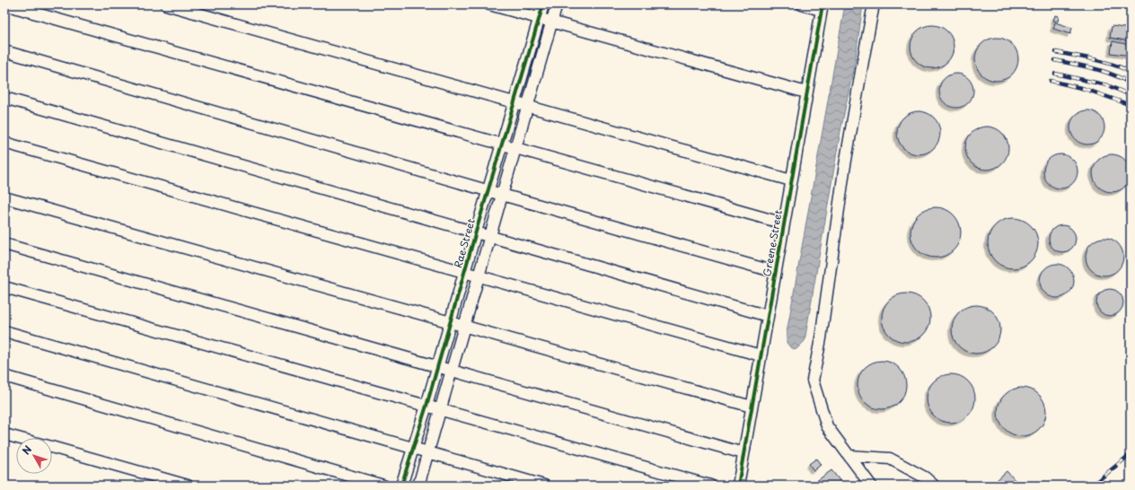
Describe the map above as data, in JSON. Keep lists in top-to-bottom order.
{
  "streets": {
    "street": ["Rae Street", "Greene Street"]
  },
  "north": "top left"
}
